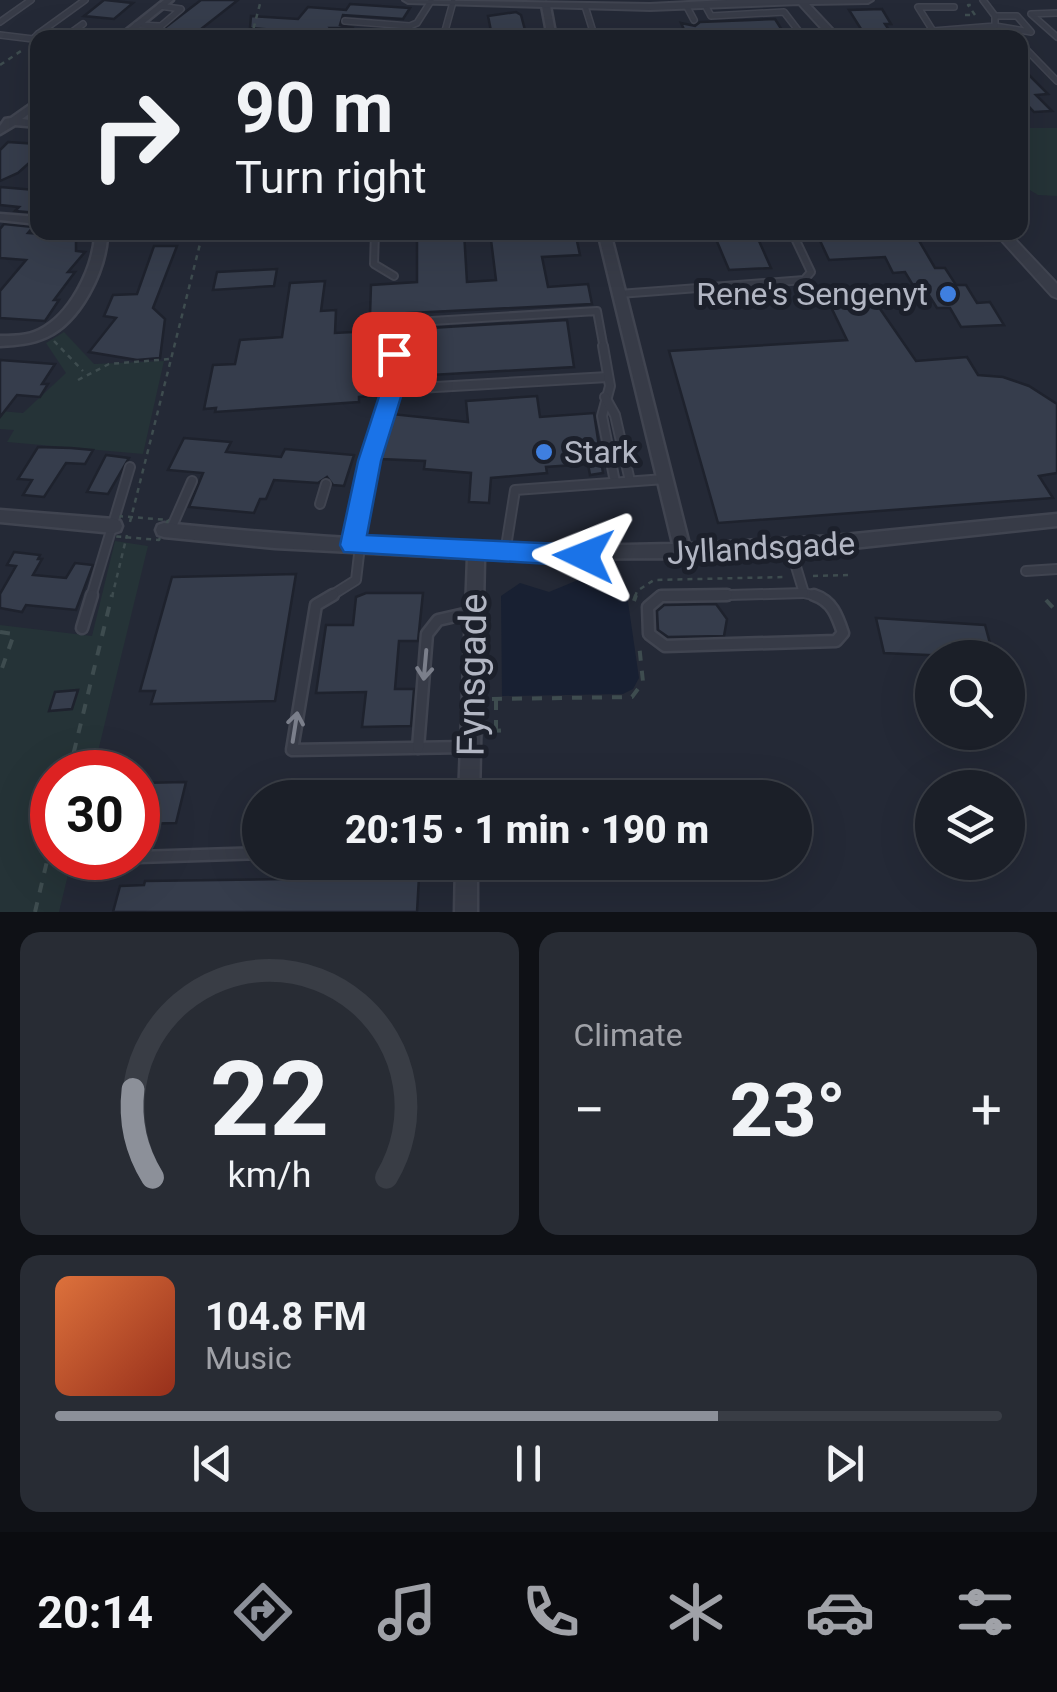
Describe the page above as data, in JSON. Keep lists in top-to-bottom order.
{
  "streets": {
    "street": ["Jyllandsgade", "Fynsgade"]
  },
  "crossings": [
    ["Jyllandsgade", "Fynsgade"]
  ],
  "places": ["Rene's Sengenyt", "Stark"],
  "page": {
    "turn": ["90 m", "Turn right"],
    "limit": "30",
    "trip": "20:15 · 1 min · 190 m",
    "tile": "Climate",
    "heat": ["−", "23°", "+"],
    "song": ["104.8 FM", "Music"],
    "tabs": "20:14",
    "gauge": ["22", "km/h"]
  }
}
